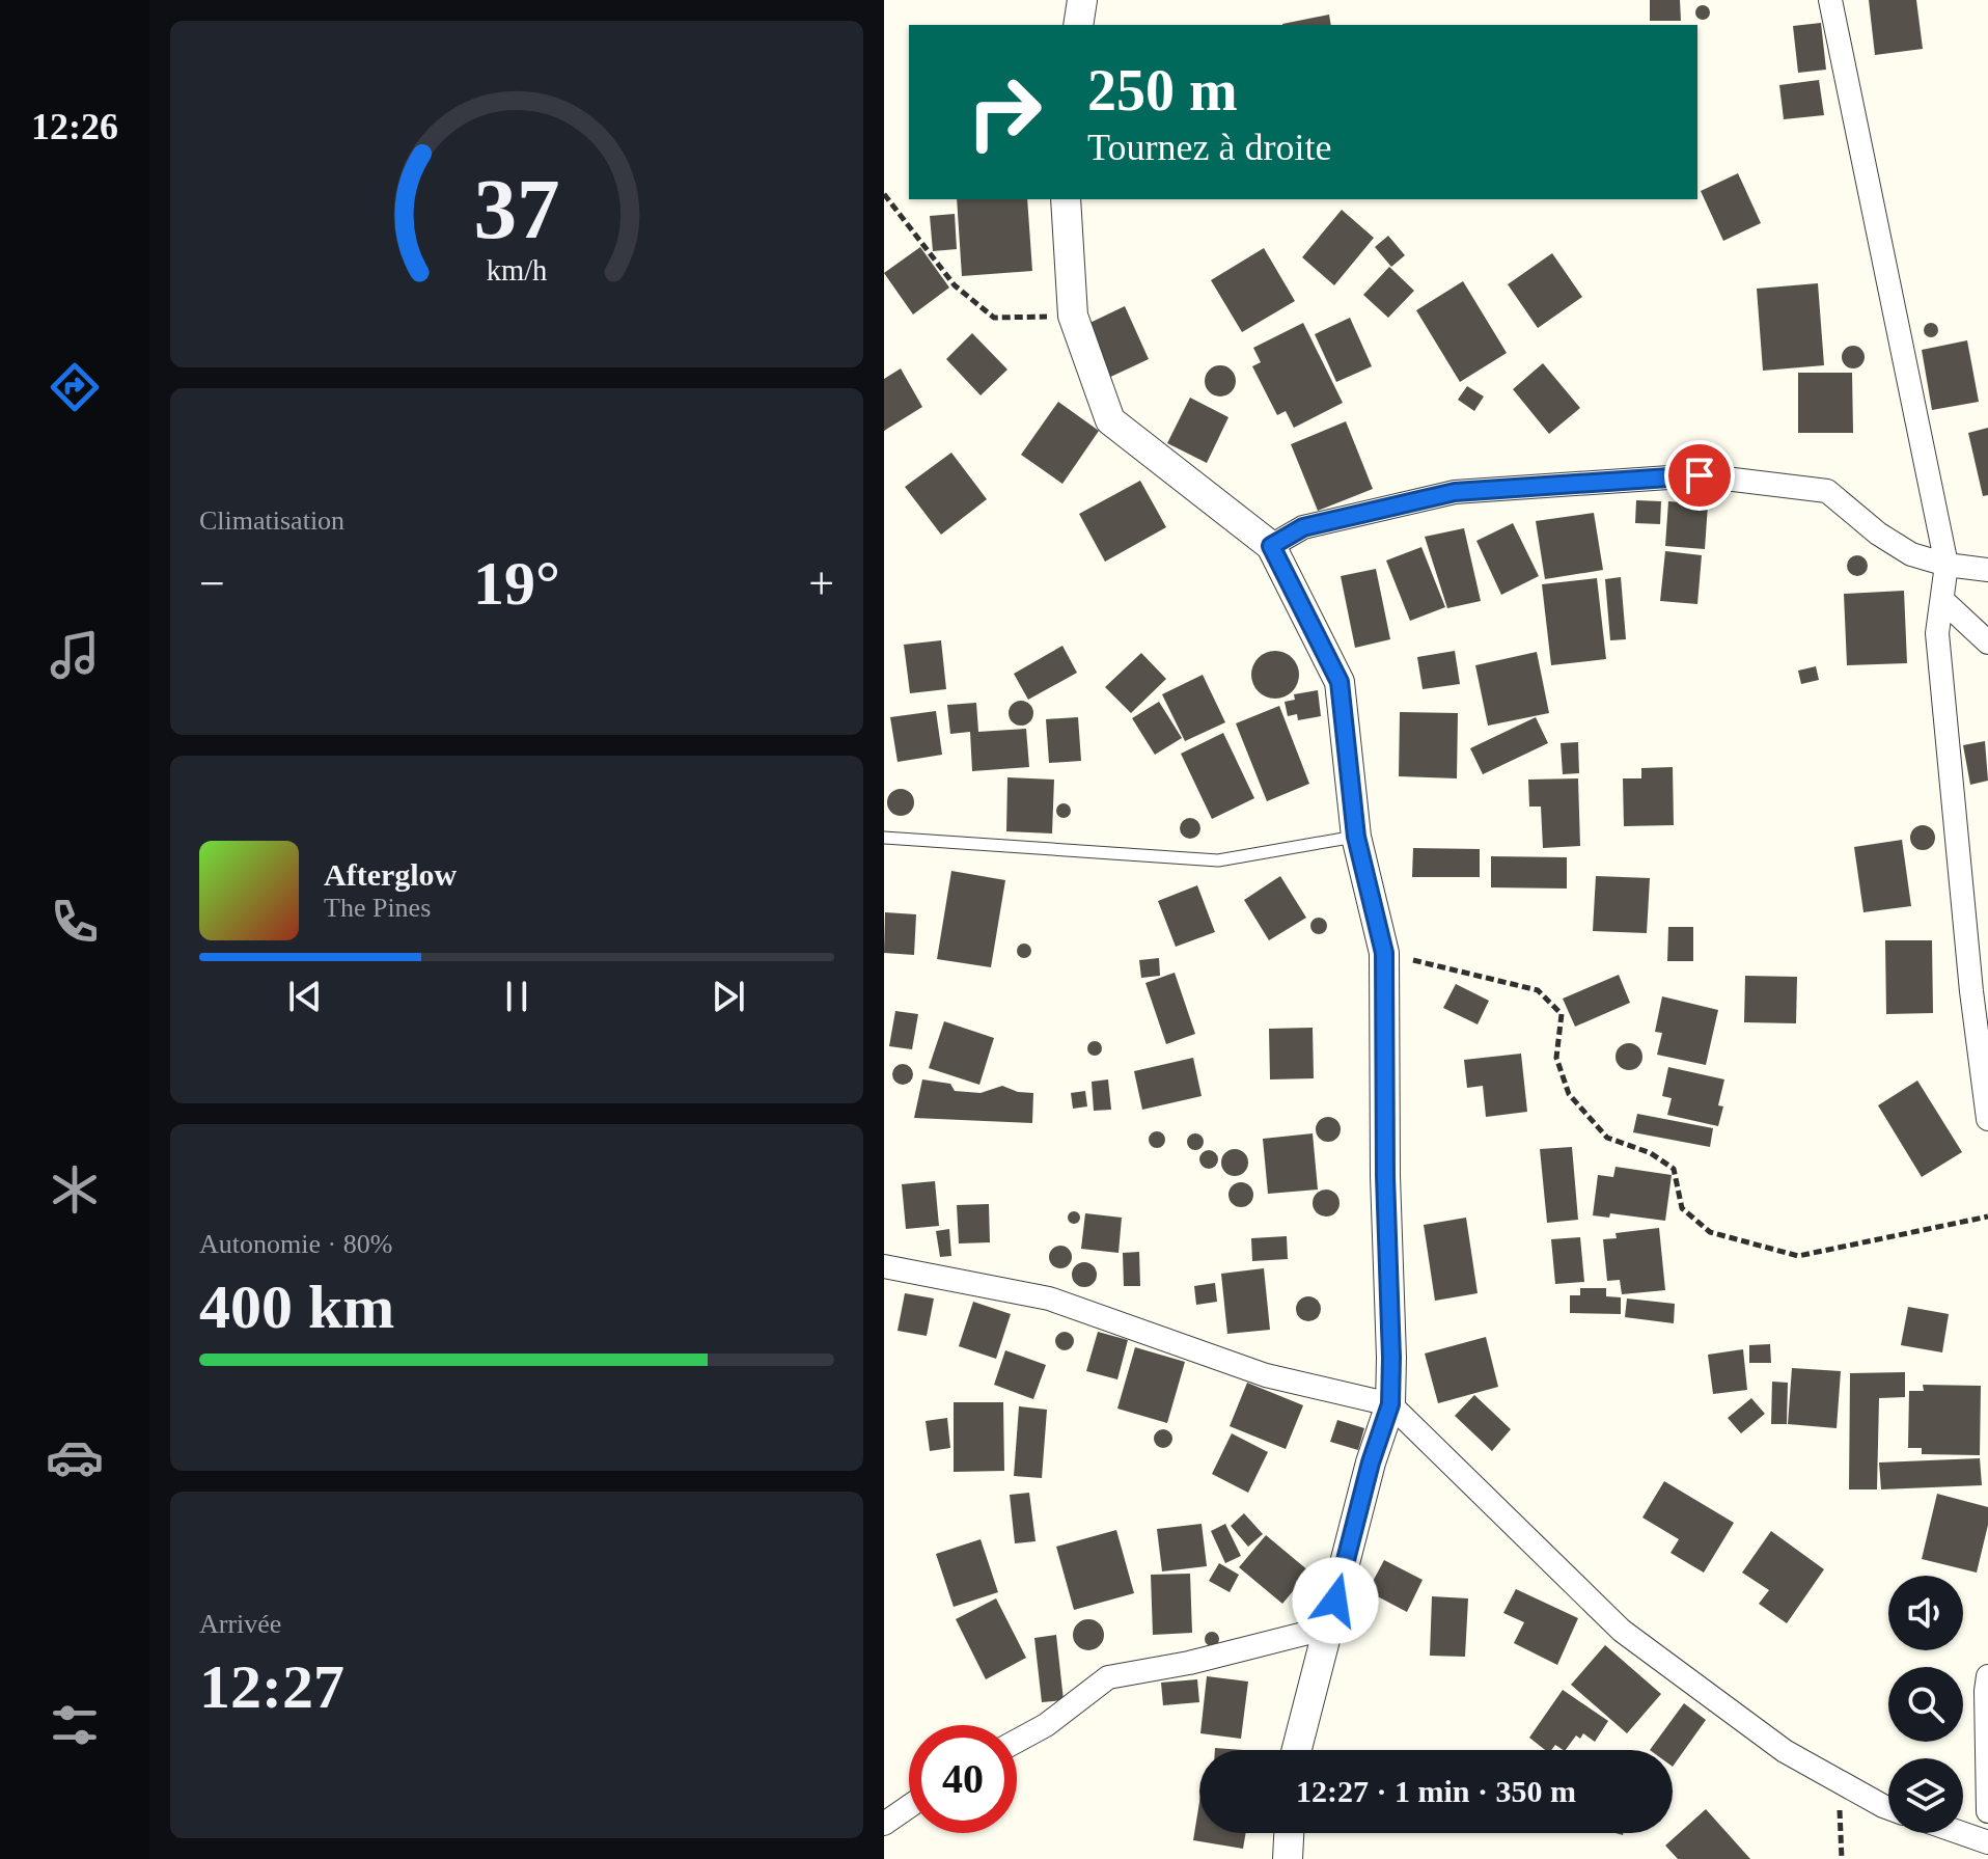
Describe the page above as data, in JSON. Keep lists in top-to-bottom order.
{
  "page": {
    "tabs": "12:26",
    "turn": ["250 m", "Tournez à droite"],
    "tile": [
      "Climatisation",
      ["Autonomie · 80%", "400 km"],
      ["Arrivée", "12:27"]
    ],
    "heat": ["−", "19°", "+"],
    "song": ["Afterglow", "The Pines"],
    "limit": "40",
    "trip": "12:27 · 1 min · 350 m",
    "gauge": ["37", "km/h"]
  }
}
